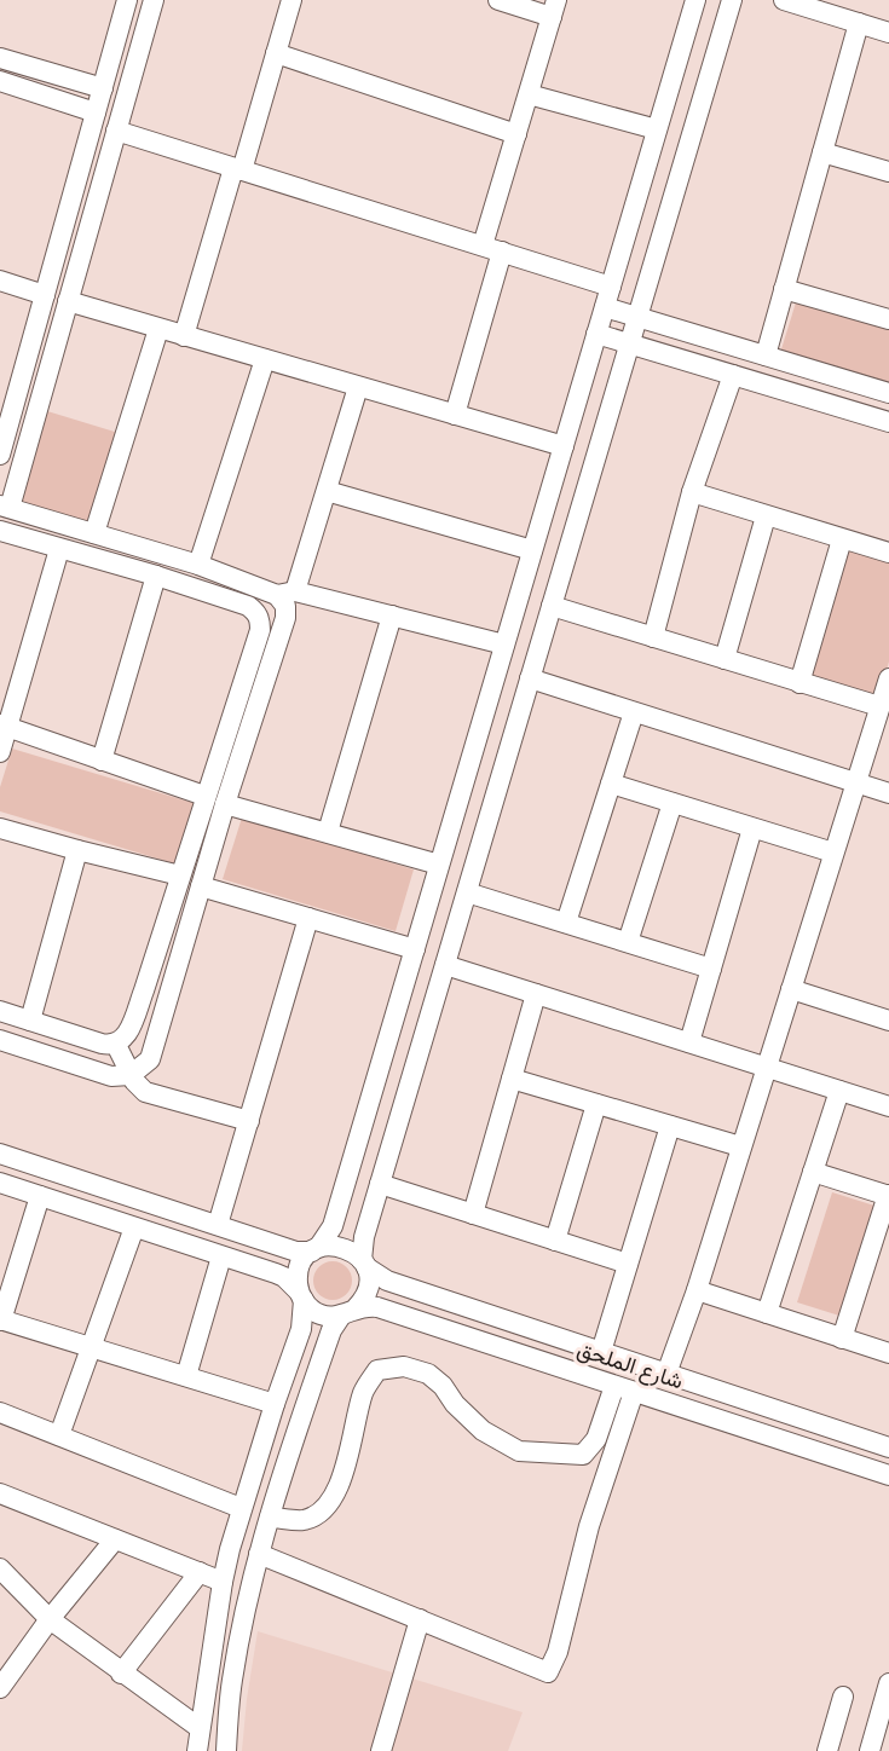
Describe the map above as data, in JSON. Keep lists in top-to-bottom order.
{
  "streets": {
    "street": ["شارع الملحق"]
  }
}
